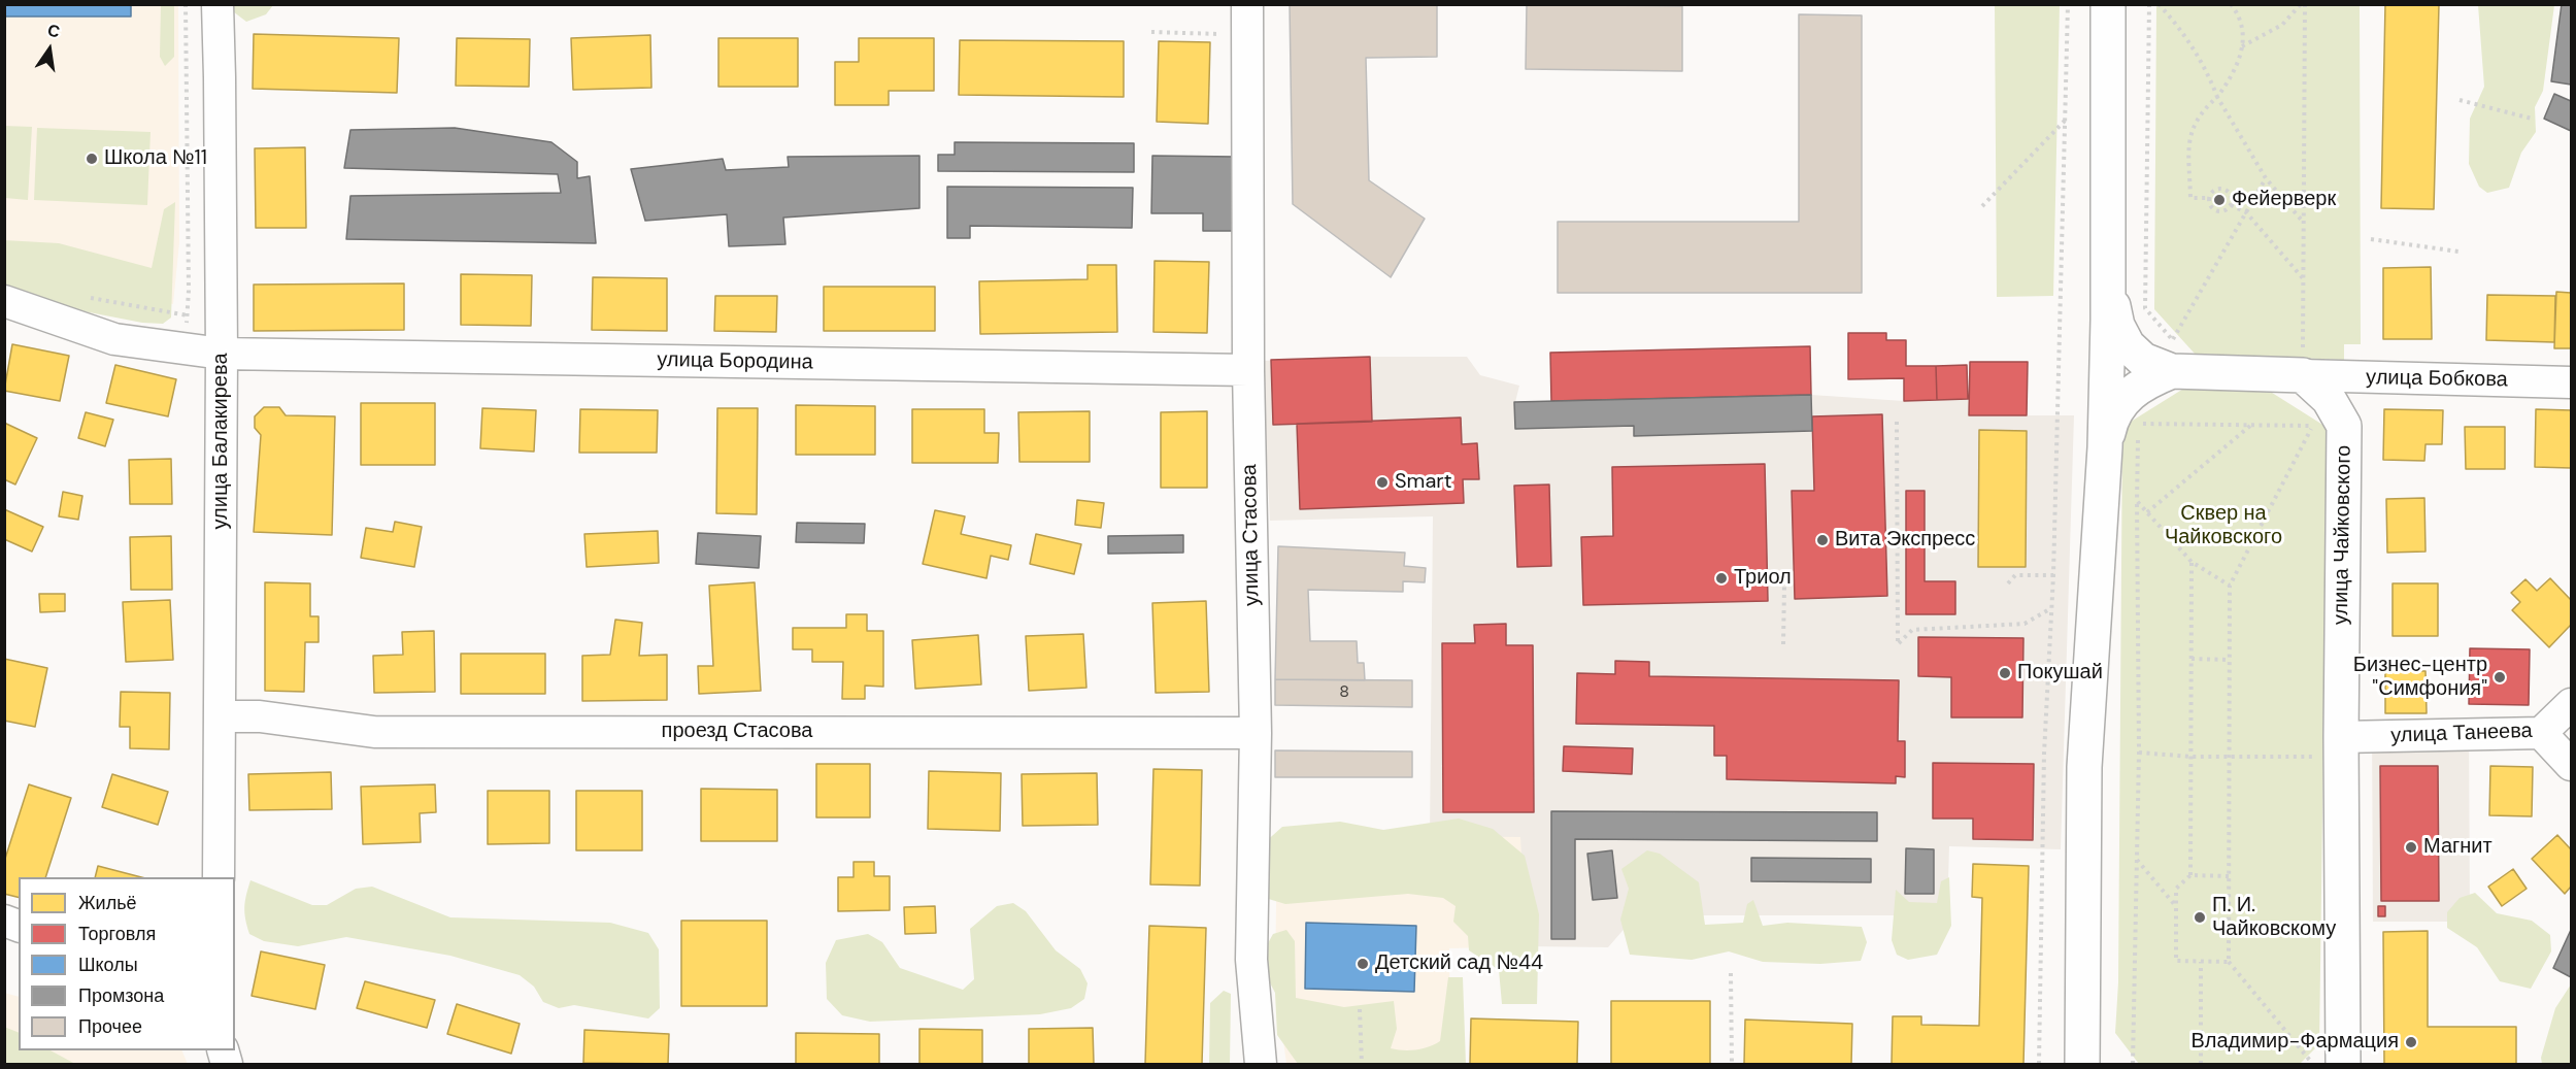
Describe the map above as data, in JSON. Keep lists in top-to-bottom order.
{
  "streets": {
    "main road": ["улица Чайковского"],
    "street": [
      "улица Бородина",
      "улица Бобкова",
      "улица Балакирева",
      "улица Стасова",
      "проезд Стасова",
      "улица Танеева"
    ]
  },
  "crossings": [
    ["улица Бородина", "улица Балакирева"],
    ["улица Бородина", "улица Стасова"],
    ["улица Бобкова", "улица Чайковского"],
    ["улица Балакирева", "проезд Стасова"],
    ["улица Стасова", "проезд Стасова"],
    ["улица Чайковского", "улица Танеева"]
  ],
  "parks": ["Сквер на Чайковского"],
  "places": [
    "Школа №11",
    "Фейерверк",
    "Smart",
    "Вита Экспресс",
    "Триол",
    "Покушай",
    "Бизнес-центр \"Симфония\"",
    "Магнит",
    "П. И. Чайковскому",
    "Детский сад №44",
    "Владимир-Фармация"
  ],
  "house_numbers": ["8"],
  "legend": [
    "Жильё",
    "Торговля",
    "Школы",
    "Промзона",
    "Прочее"
  ],
  "north": "top"
}
